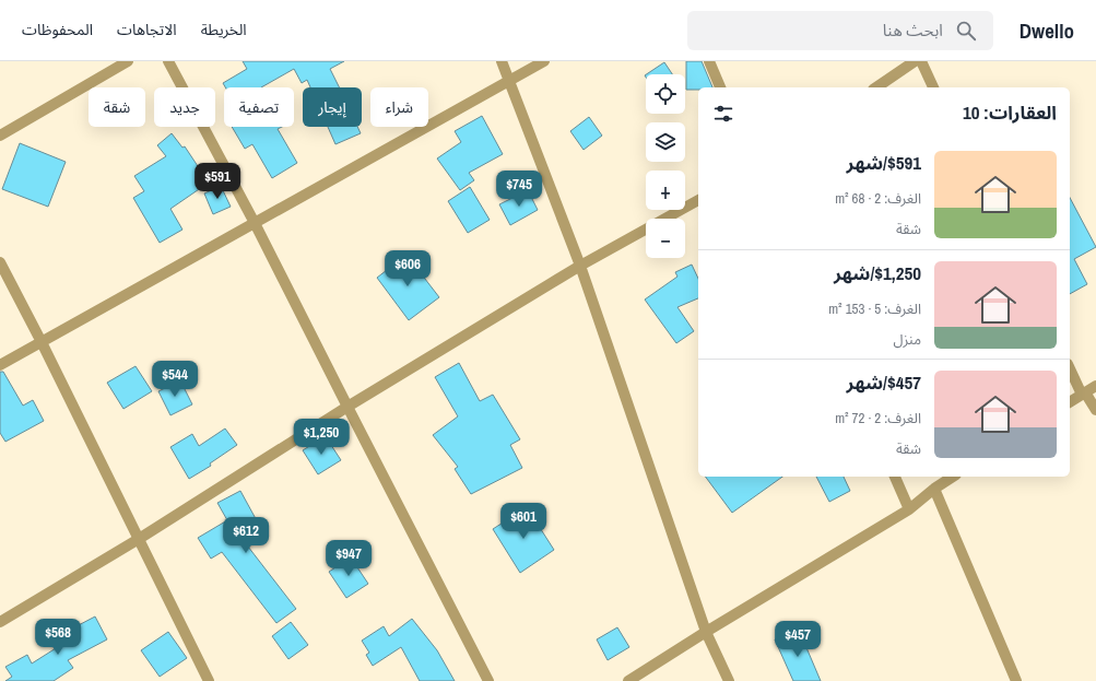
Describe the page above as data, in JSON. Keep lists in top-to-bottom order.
{
  "page": {
    "header": "Dwello",
    "search": "ابحث هنا",
    "nav": ["الخريطة", "الاتجاهات", "المحفوظات"],
    "map_buttons": ["+", "−"],
    "chip": [
      "شراء",
      "إيجار",
      "تصفية",
      "جديد",
      "شقة"
    ],
    "heading": "العقارات: 10",
    "list": [
      {
        "name": "$591/شهر",
        "note": "الغرف: 2 · 68 m² · شقة"
      },
      {
        "name": "$1,250/شهر",
        "note": "الغرف: 5 · 153 m² · منزل"
      },
      {
        "name": "$457/شهر",
        "note": "الغرف: 2 · 72 m² · شقة"
      }
    ],
    "price": [
      "$591",
      "$745",
      "$606",
      "$544",
      "$1,250",
      "$601",
      "$612",
      "$947",
      "$568",
      "$457"
    ]
  }
}
